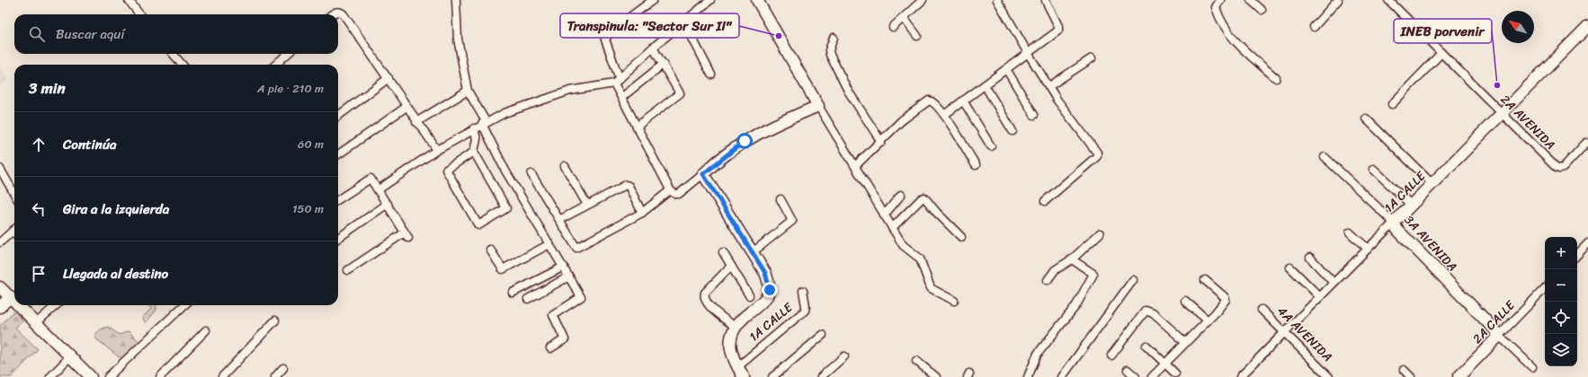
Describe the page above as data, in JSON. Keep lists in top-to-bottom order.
{
  "streets": {
    "street": [
      "2A AVENIDA",
      "1A CALLE",
      "3A AVENIDA",
      "2A CALLE",
      "4A AVENIDA"
    ]
  },
  "crossings": [
    ["2A AVENIDA", "1A CALLE"],
    ["1A CALLE", "3A AVENIDA"],
    ["1A CALLE", "4A AVENIDA"],
    ["3A AVENIDA", "2A CALLE"]
  ],
  "places": ["Transpinula: \"Sector Sur II\"", "INEB porvenir"],
  "north": "top left",
  "page": {
    "search": "Buscar aquí",
    "heading": ["3 min", "A pie · 210 m"],
    "list": [
      ["Continúa", "60 m"],
      ["Gira a la izquierda", "150 m"],
      "Llegada al destino"
    ],
    "map_buttons": ["+", "−"]
  }
}
